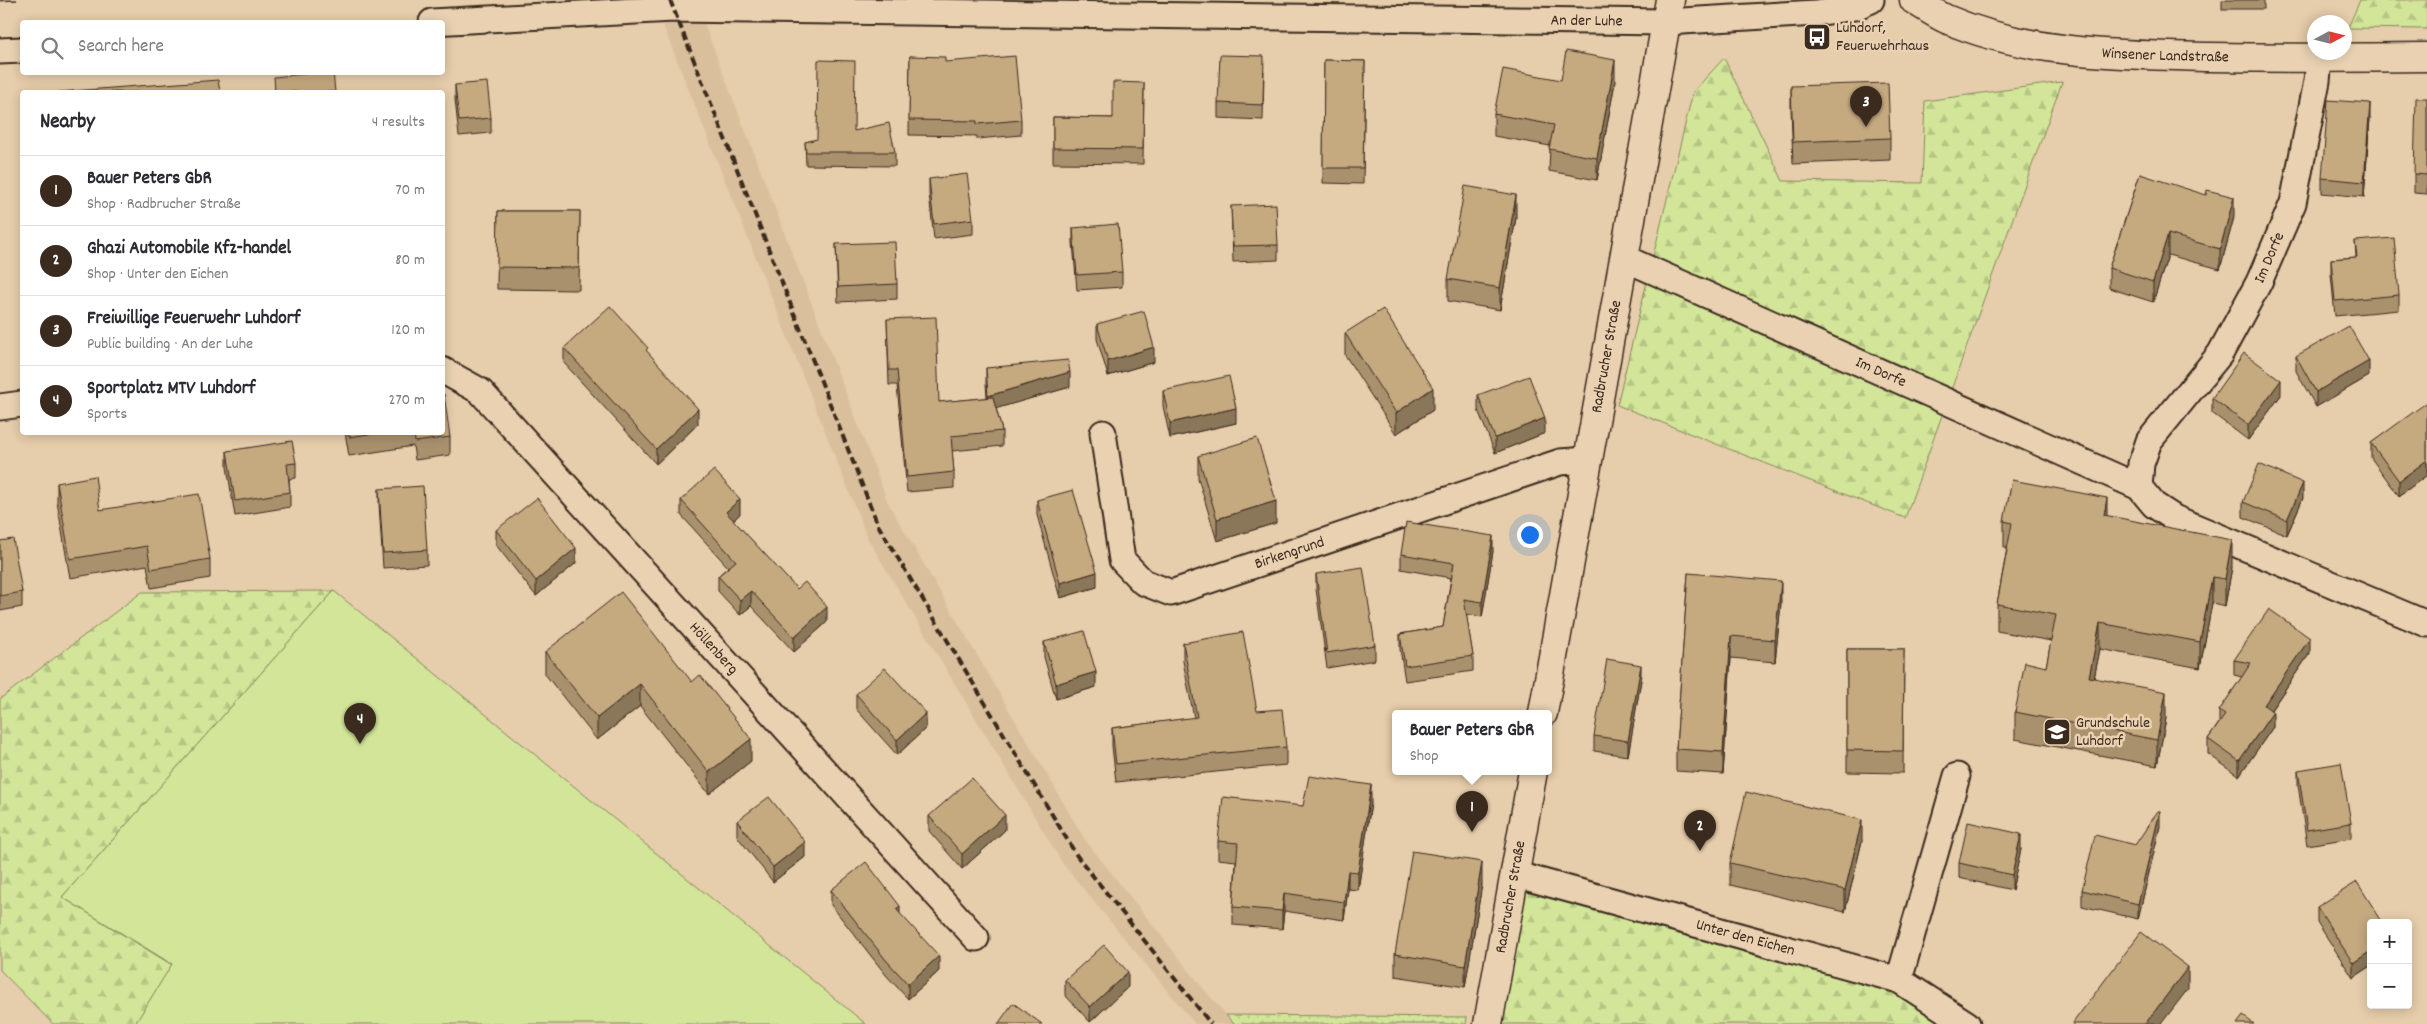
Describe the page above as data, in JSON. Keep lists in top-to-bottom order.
{
  "streets": {
    "street": [
      "An der Luhe",
      "Winsener Landstraße",
      "Im Dorfe",
      "Radbrucher Straße",
      "Birkengrund",
      "Höllenberg",
      "Unter den Eichen"
    ]
  },
  "crossings": [
    ["An der Luhe", "Radbrucher Straße"],
    ["Im Dorfe", "Radbrucher Straße"],
    ["Radbrucher Straße", "Birkengrund"],
    ["Radbrucher Straße", "Unter den Eichen"]
  ],
  "places": {
    "bus stop": ["Luhdorf, Feuerwehrhaus"],
    "school or university": ["Grundschule Luhdorf"]
  },
  "north": "right",
  "page": {
    "search": "Search here",
    "pins": [
      "3",
      "4",
      "1",
      "2"
    ],
    "heading": ["Nearby", "4 results"],
    "list": [
      {
        "mark": "1",
        "name": "Bauer Peters GbR",
        "note": "Shop · Radbrucher Straße",
        "value": "70 m"
      },
      {
        "mark": "2",
        "name": "Ghazi Automobile Kfz-handel",
        "note": "Shop · Unter den Eichen",
        "value": "80 m"
      },
      {
        "mark": "3",
        "name": "Freiwillige Feuerwehr Luhdorf",
        "note": "Public building · An der Luhe",
        "value": "120 m"
      },
      {
        "mark": "4",
        "name": "Sportplatz MTV Luhdorf",
        "note": "Sports",
        "value": "270 m"
      }
    ],
    "popup": ["Bauer Peters GbR", "Shop"],
    "map_buttons": ["+", "−"]
  }
}
